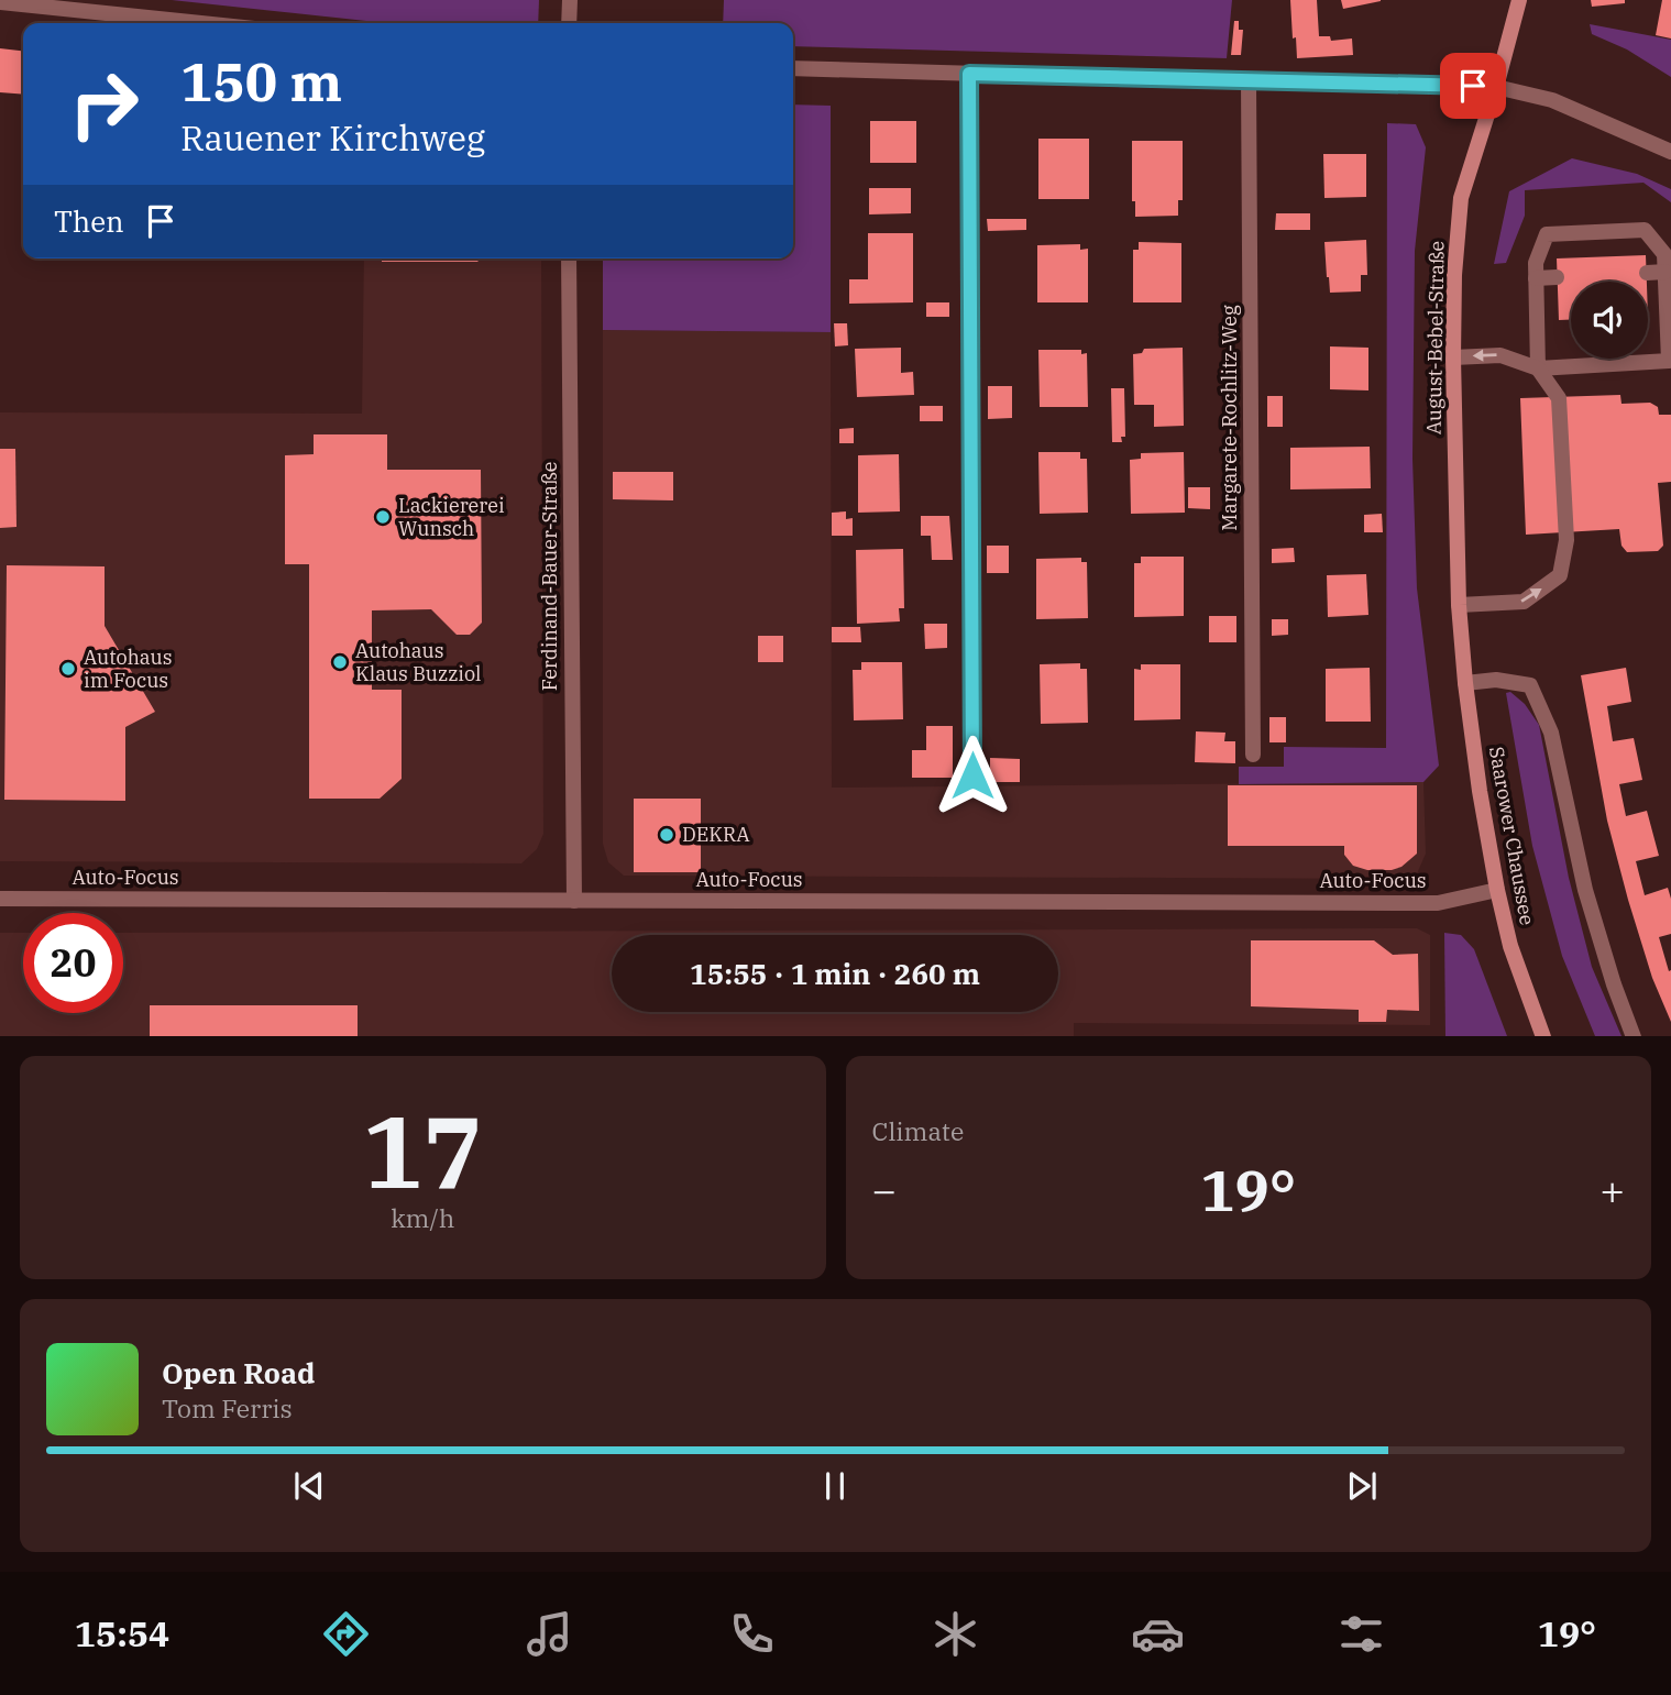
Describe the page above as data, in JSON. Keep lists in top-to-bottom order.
{
  "streets": {
    "main road": ["August-Bebel-Straße", "Saarower Chaussee"],
    "street": ["Margarete-Rochlitz-Weg", "Ferdinand-Bauer-Straße", "Auto-Focus"]
  },
  "crossings": [
    ["August-Bebel-Straße", "Saarower Chaussee"],
    ["Ferdinand-Bauer-Straße", "Auto-Focus"],
    ["Saarower Chaussee", "Auto-Focus"]
  ],
  "places": [
    "Lackiererei Wunsch",
    "Autohaus Klaus Buzziol",
    "Autohaus im Focus",
    "DEKRA"
  ],
  "page": {
    "turn": ["150 m", "Rauener Kirchweg"],
    "then": "Then",
    "limit": "20",
    "trip": "15:55 · 1 min · 260 m",
    "tile": [
      ["17", "km/h"],
      "Climate"
    ],
    "heat": ["−", "19°", "+"],
    "song": ["Open Road", "Tom Ferris"],
    "tabs": ["15:54", "19°"]
  }
}
